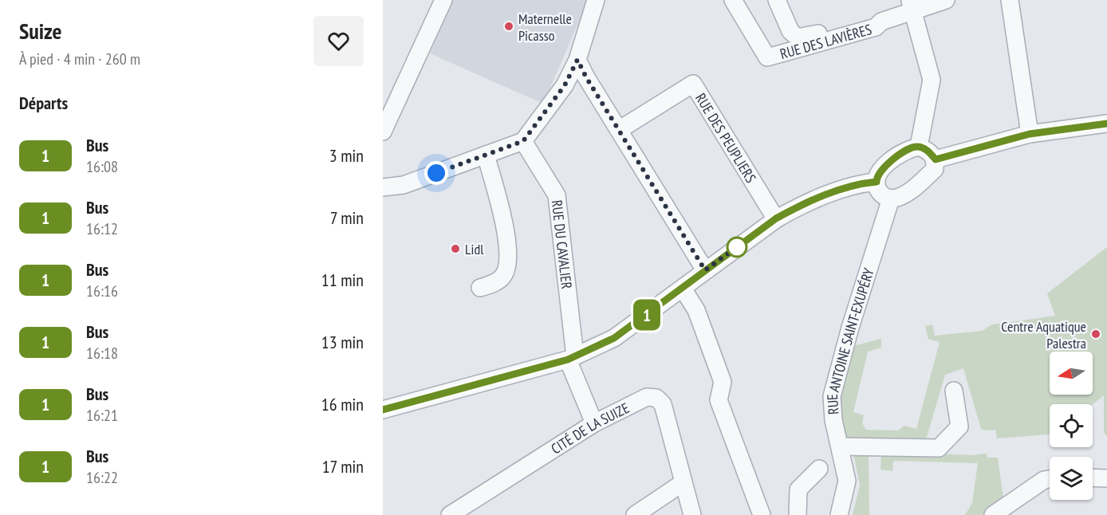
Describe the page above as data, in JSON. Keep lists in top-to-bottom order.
{
  "streets": {
    "street": [
      "RUE DES LAVIÈRES",
      "RUE DES PEUPLIERS",
      "RUE DU CAVALIER",
      "RUE ANTOINE SAINT-EXUPÉRY",
      "CITÉ DE LA SUIZE"
    ]
  },
  "crossings": [
    ["RUE DU CAVALIER", "CITÉ DE LA SUIZE"]
  ],
  "places": ["Maternelle Picasso", "Lidl", "Centre Aquatique Palestra"],
  "lines": ["bus line 1"],
  "north": "left",
  "page": {
    "heading": [
      ["Suize", "À pied · 4 min · 260 m"],
      "Départs"
    ],
    "on_map": "1",
    "list": [
      {
        "mark": "1",
        "name": "Bus",
        "note": "16:08",
        "value": "3 min"
      },
      {
        "mark": "1",
        "name": "Bus",
        "note": "16:12",
        "value": "7 min"
      },
      {
        "mark": "1",
        "name": "Bus",
        "note": "16:16",
        "value": "11 min"
      },
      {
        "mark": "1",
        "name": "Bus",
        "note": "16:18",
        "value": "13 min"
      },
      {
        "mark": "1",
        "name": "Bus",
        "note": "16:21",
        "value": "16 min"
      },
      {
        "mark": "1",
        "name": "Bus",
        "note": "16:22",
        "value": "17 min"
      }
    ]
  }
}
